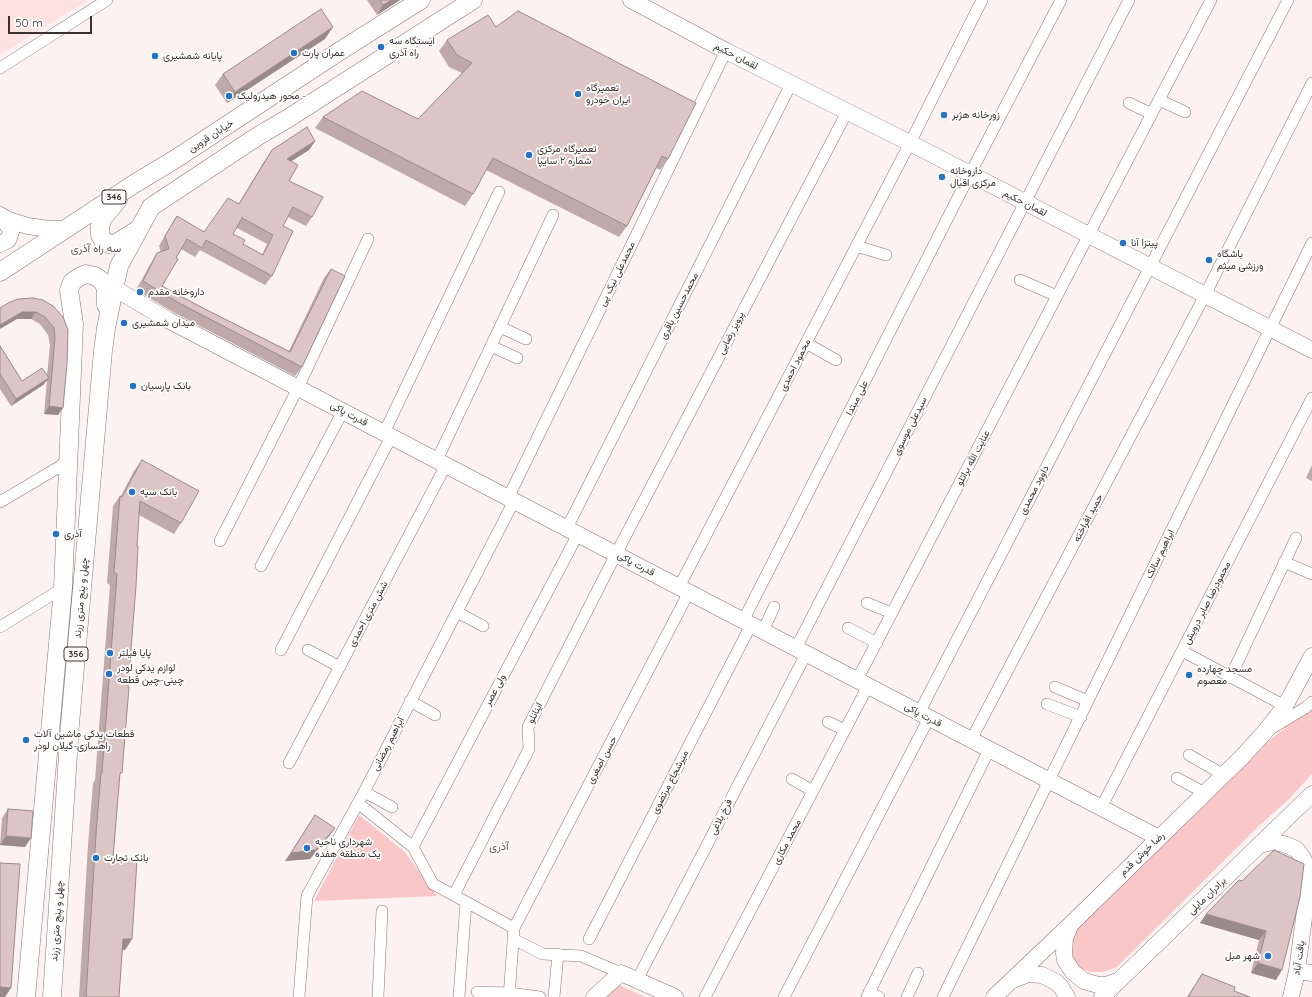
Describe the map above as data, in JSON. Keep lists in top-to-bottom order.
{
  "streets": {
    "main road": [
      "خیابان قزوین",
      "346",
      "چهل و پنج متری زرند",
      "356"
    ],
    "street": [
      "لقمان حکیم",
      "محمدعلی نیک پی",
      "محمدحسین باقری",
      "پرویز رضایی",
      "محمود احمدی",
      "علی مبتدا",
      "قدرت پاکی",
      "سیدعلی موسوی",
      "عنایت الله براتلو",
      "داوود محمدی",
      "حمید افراخته",
      "ابراهیم سالک",
      "محمودرضا صابر درویش",
      "شش متری احمدی",
      "ولی عصر",
      "اینانلو",
      "ابراهیم رمضانی",
      "حسن اصغری",
      "میرشجاع مرتضوی",
      "فرخ بلاغی",
      "محمد مکاری",
      "رضا خوش قدم",
      "برادران مایلی",
      "یافت آباد"
    ]
  },
  "crossings": [
    ["لقمان حکیم", "محمدعلی نیک پی"],
    ["لقمان حکیم", "محمدحسین باقری"],
    ["لقمان حکیم", "پرویز رضایی"],
    ["لقمان حکیم", "محمود احمدی"],
    ["لقمان حکیم", "علی مبتدا"],
    ["لقمان حکیم", "سیدعلی موسوی"],
    ["لقمان حکیم", "عنایت الله براتلو"],
    ["لقمان حکیم", "داوود محمدی"],
    ["لقمان حکیم", "حمید افراخته"],
    ["لقمان حکیم", "ابراهیم سالک"],
    ["محمدعلی نیک پی", "قدرت پاکی"],
    ["محمدعلی نیک پی", "ابراهیم رمضانی"],
    ["محمدحسین باقری", "قدرت پاکی"],
    ["محمدحسین باقری", "ولی عصر"],
    ["پرویز رضایی", "قدرت پاکی"],
    ["پرویز رضایی", "اینانلو"],
    ["محمود احمدی", "قدرت پاکی"],
    ["محمود احمدی", "حسن اصغری"],
    ["علی مبتدا", "قدرت پاکی"],
    ["علی مبتدا", "میرشجاع مرتضوی"],
    ["قدرت پاکی", "سیدعلی موسوی"],
    ["قدرت پاکی", "عنایت الله براتلو"],
    ["قدرت پاکی", "داوود محمدی"],
    ["قدرت پاکی", "حمید افراخته"],
    ["قدرت پاکی", "ابراهیم سالک"],
    ["قدرت پاکی", "چهل و پنج متری زرند"],
    ["قدرت پاکی", "محمودرضا صابر درویش"],
    ["قدرت پاکی", "شش متری احمدی"],
    ["قدرت پاکی", "ولی عصر"],
    ["قدرت پاکی", "اینانلو"],
    ["قدرت پاکی", "ابراهیم رمضانی"],
    ["قدرت پاکی", "حسن اصغری"],
    ["قدرت پاکی", "میرشجاع مرتضوی"],
    ["قدرت پاکی", "فرخ بلاغی"],
    ["قدرت پاکی", "محمد مکاری"],
    ["قدرت پاکی", "رضا خوش قدم"],
    ["سیدعلی موسوی", "فرخ بلاغی"],
    ["عنایت الله براتلو", "محمد مکاری"],
    ["برادران مایلی", "یافت آباد"]
  ],
  "districts": ["سه راه آذری", "آذری"],
  "places": [
    "ایستگاه سه راه آذری",
    "عمران پارت",
    "پایانه شمشیری",
    "تعمیرگاه ایران خودرو",
    "محور هیدرولیک -",
    "زورخانه هژبر",
    "تعمیرگاه مرکزی شماره ۲ سایپا",
    "داروخانه مرکزی اقبال",
    "پیتزا آنا",
    "باشگاه ورزشی میثم",
    "داروخانه مقدم",
    "میدان شمشیری",
    "بانک پارسیان",
    "بانک سپه",
    "آذری",
    "پایا فیلتر",
    "لوازم یدکی لودر چینی-چین قطعه",
    "مسجد چهارده معصوم",
    "قطعات یدکی ماشین آلات راهسازی-گیلان لودر",
    "شهرداری ناحیه یک منطقه هفده",
    "بانک تجارت",
    "شهر مبل"
  ],
  "scale_bar": "50 m"
}
